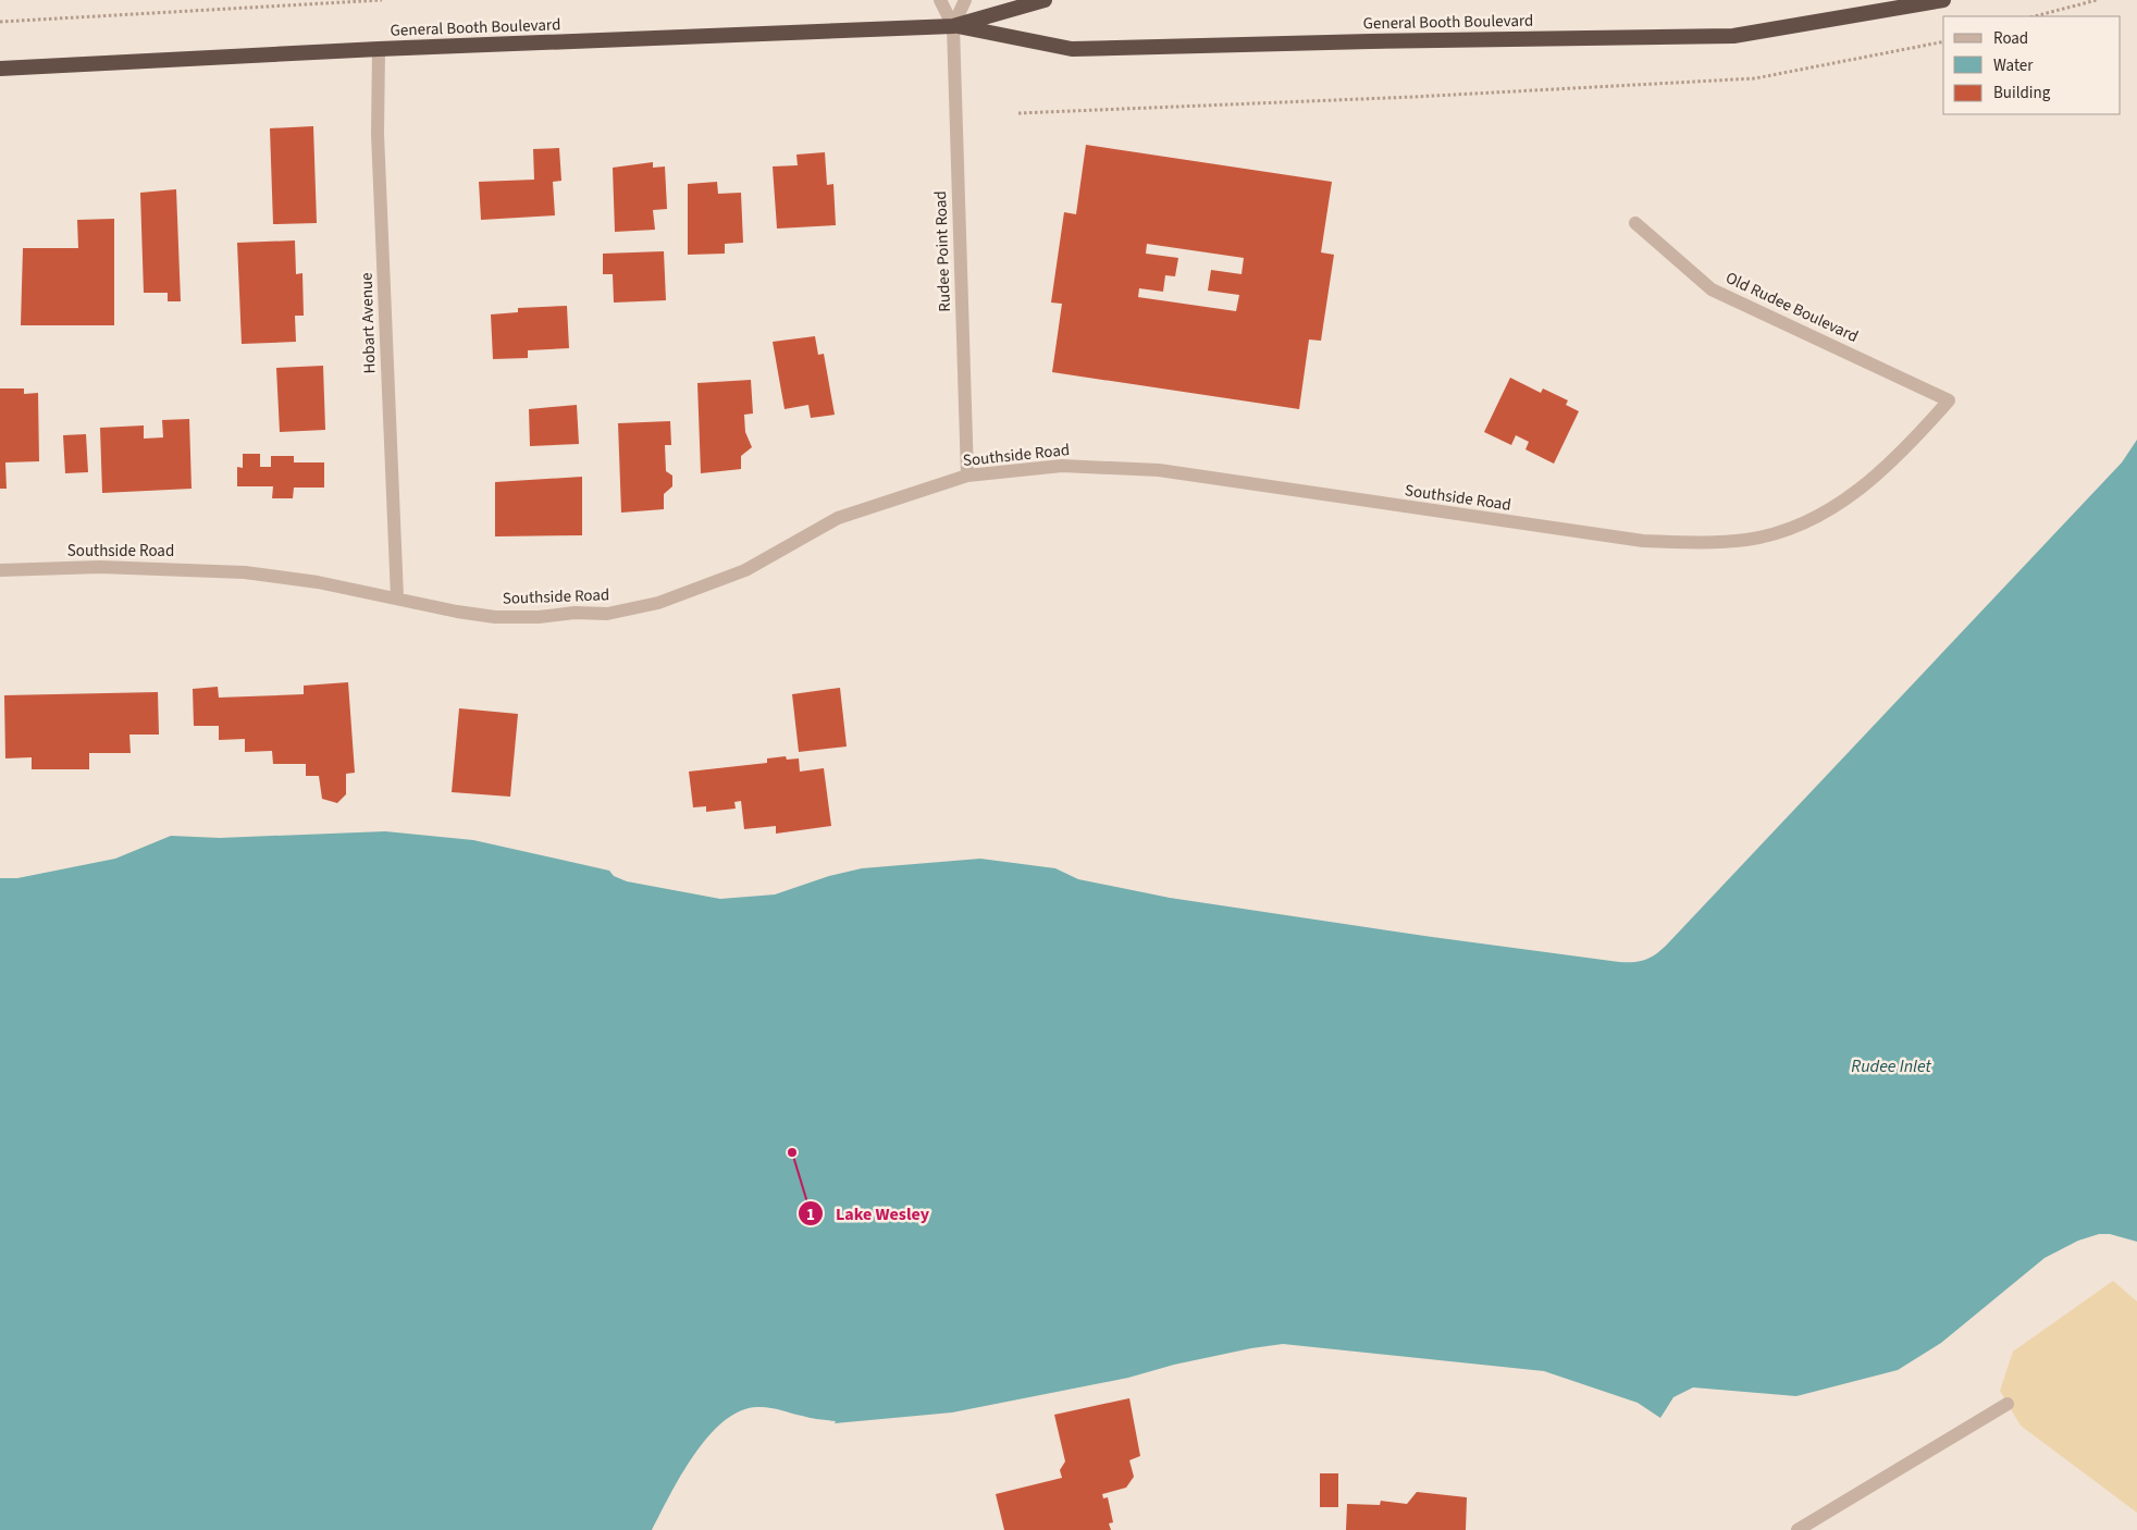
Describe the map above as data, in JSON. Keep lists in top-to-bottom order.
{
  "streets": {
    "highway": ["General Booth Boulevard"],
    "street": [
      "Rudee Point Road",
      "Old Rudee Boulevard",
      "Hobart Avenue",
      "Southside Road"
    ]
  },
  "crossings": [
    ["General Booth Boulevard", "Rudee Point Road"],
    ["General Booth Boulevard", "Hobart Avenue"],
    ["Rudee Point Road", "Southside Road"],
    ["Old Rudee Boulevard", "Southside Road"],
    ["Hobart Avenue", "Southside Road"]
  ],
  "water": ["Rudee Inlet"],
  "places": ["Lake Wesley"],
  "legend": ["Road", "Water", "Building"]
}
